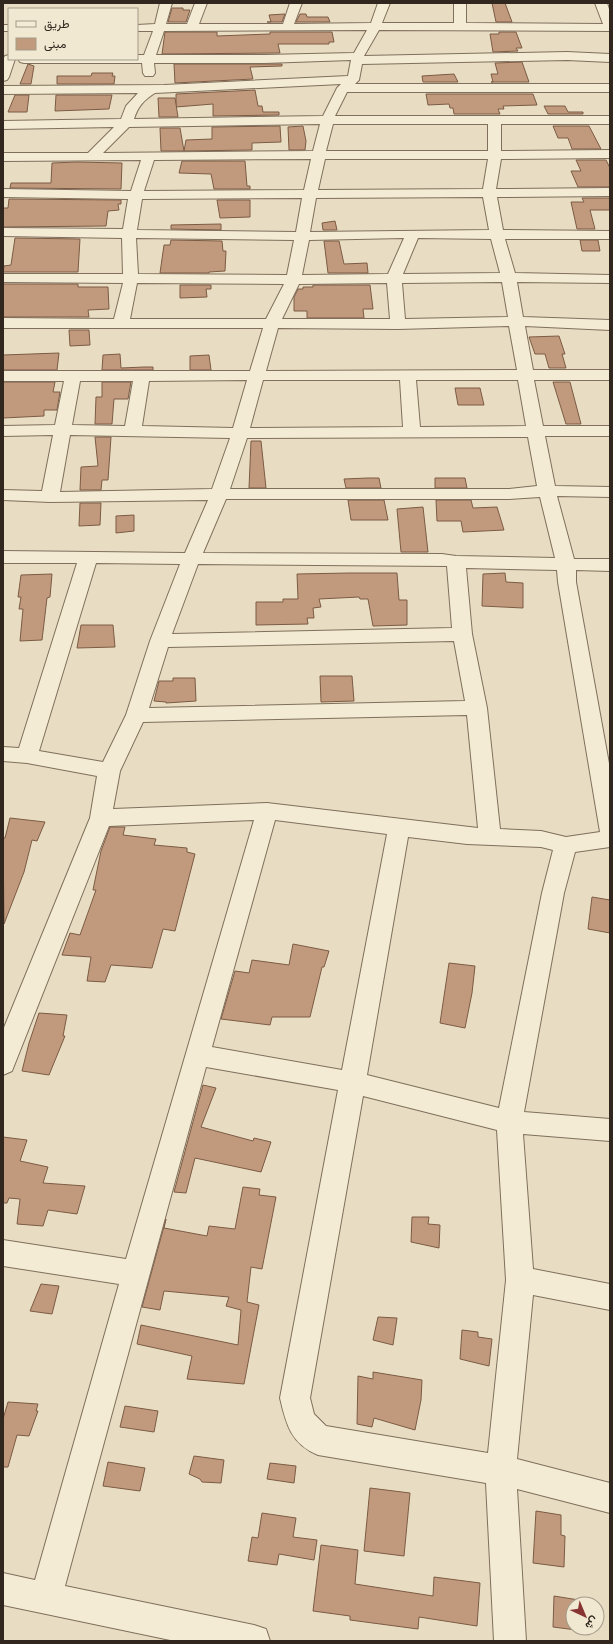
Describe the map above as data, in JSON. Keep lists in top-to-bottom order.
{
  "legend": ["طريق", "مبنى"],
  "north": "bottom right"
}
